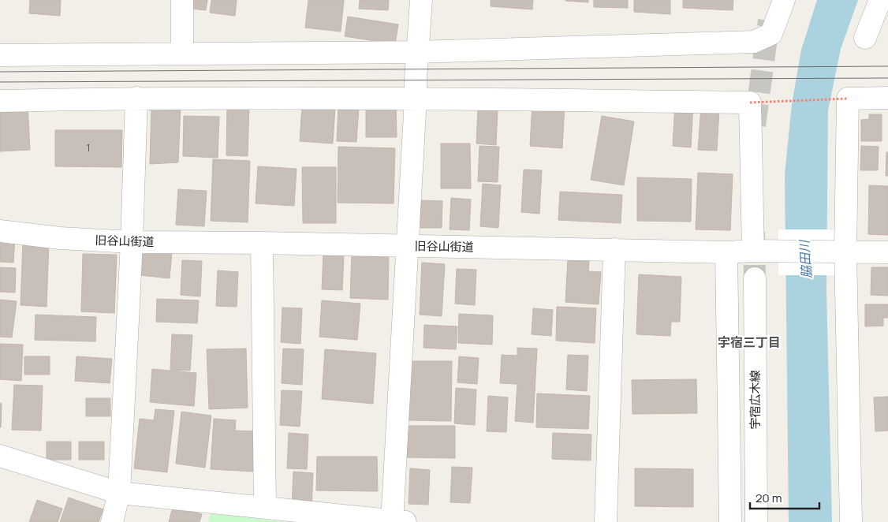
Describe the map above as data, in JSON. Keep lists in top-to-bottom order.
{
  "streets": {
    "street": ["旧谷山街道", "宇宿広木線"]
  },
  "districts": ["宇宿三丁目"],
  "water": ["脇田川"],
  "house_numbers": ["1"],
  "scale_bar": "20 m"
}
